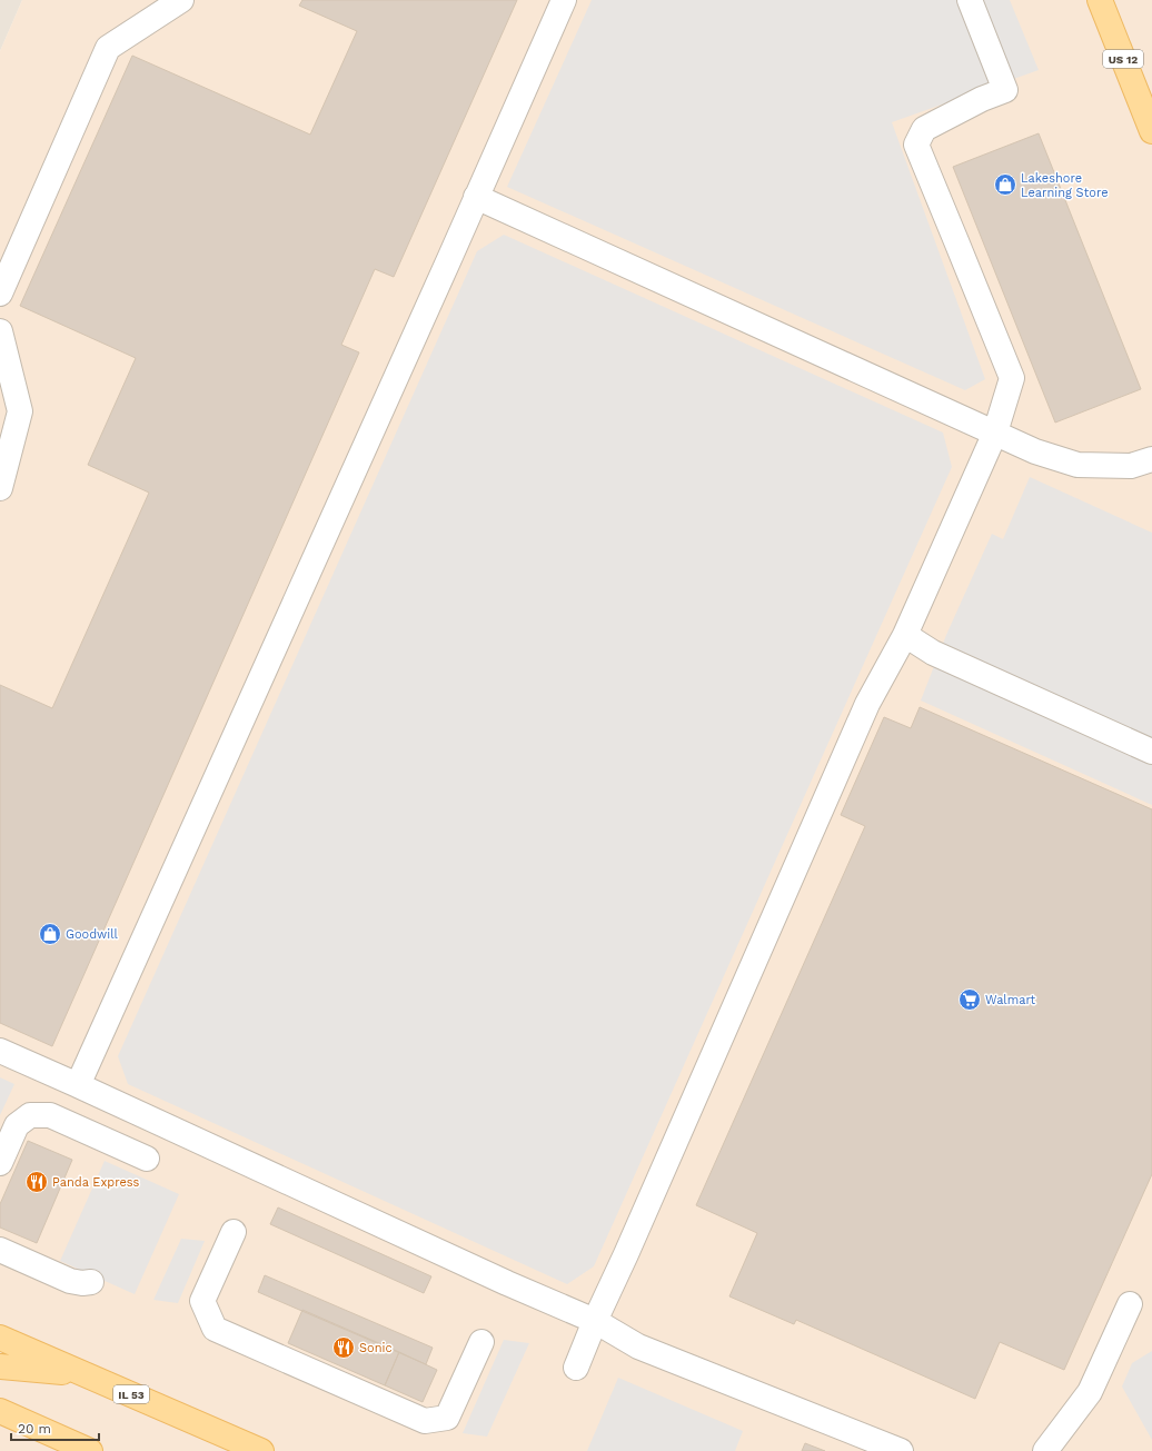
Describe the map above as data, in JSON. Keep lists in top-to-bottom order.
{
  "streets": {
    "main road": ["US 12", "IL 53"]
  },
  "places": {
    "shop": ["Lakeshore Learning Store", "Goodwill"],
    "supermarket": ["Walmart"],
    "restaurant": ["Panda Express", "Sonic"]
  },
  "scale_bar": "20 m"
}
